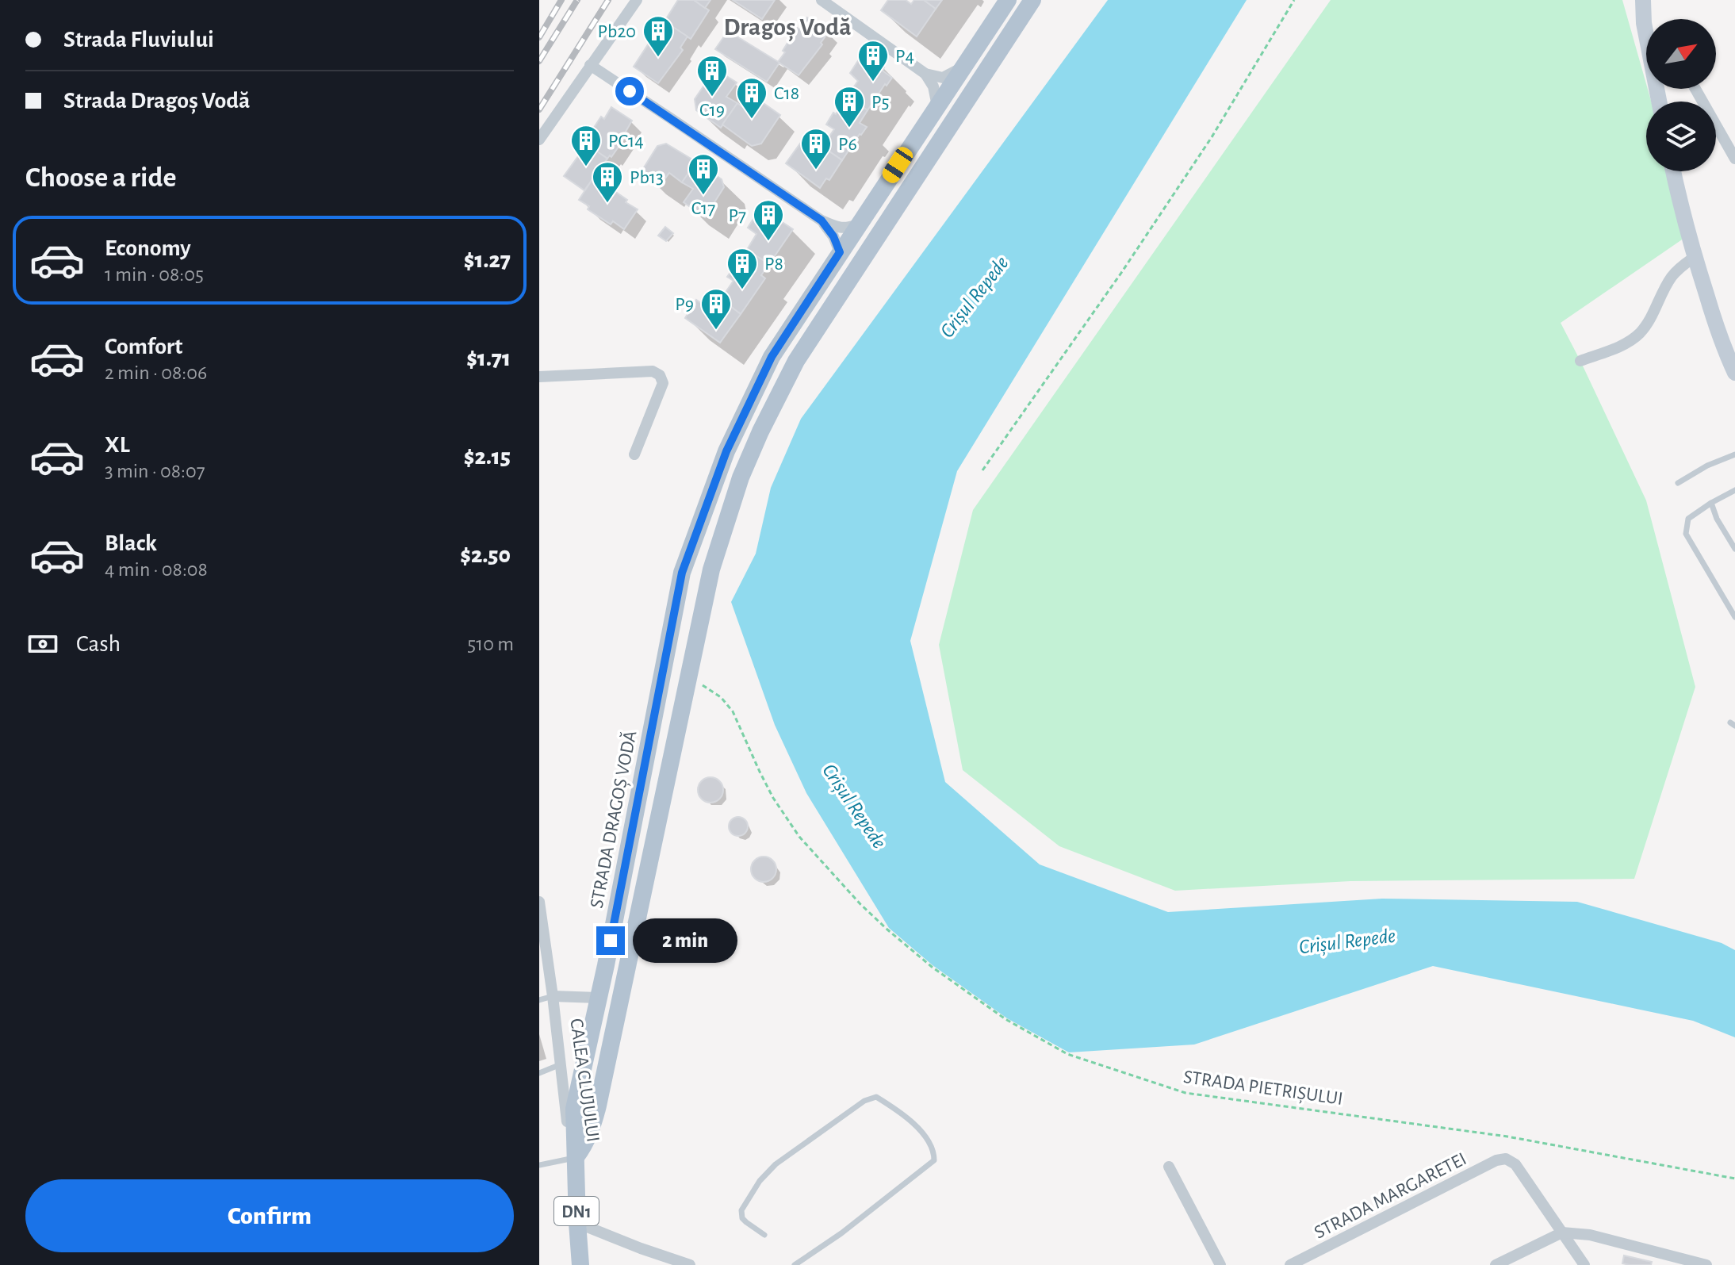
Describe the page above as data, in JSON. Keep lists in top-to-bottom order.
{
  "streets": {
    "main road": ["STRADA DRAGOȘ VODĂ", "CALEA CLUJULUI", "DN1"],
    "street": ["STRADA MARGARETEI"],
    "path": ["STRADA PIETRIȘULUI"]
  },
  "crossings": [
    ["STRADA DRAGOȘ VODĂ", "CALEA CLUJULUI"]
  ],
  "districts": ["Dragoș Vodă"],
  "water": ["Crișul Repede"],
  "places": {
    "building": [
      "Pb20",
      "P4",
      "C19",
      "C18",
      "P5",
      "PC14",
      "P6",
      "C17",
      "Pb13",
      "P7",
      "P8",
      "P9"
    ]
  },
  "north": "top right",
  "page": {
    "banner": ["Strada Fluviului", "Strada Dragoș Vodă"],
    "heading": "Choose a ride",
    "list": [
      {
        "name": "Economy",
        "note": "1 min · 08:05",
        "value": "$1.27"
      },
      {
        "name": "Comfort",
        "note": "2 min · 08:06",
        "value": "$1.71"
      },
      {
        "name": "XL",
        "note": "3 min · 08:07",
        "value": "$2.15"
      },
      {
        "name": "Black",
        "note": "4 min · 08:08",
        "value": "$2.50"
      }
    ],
    "pay": ["Cash", "510 m"],
    "bubble": "2 min",
    "buttons": "Confirm"
  }
}
